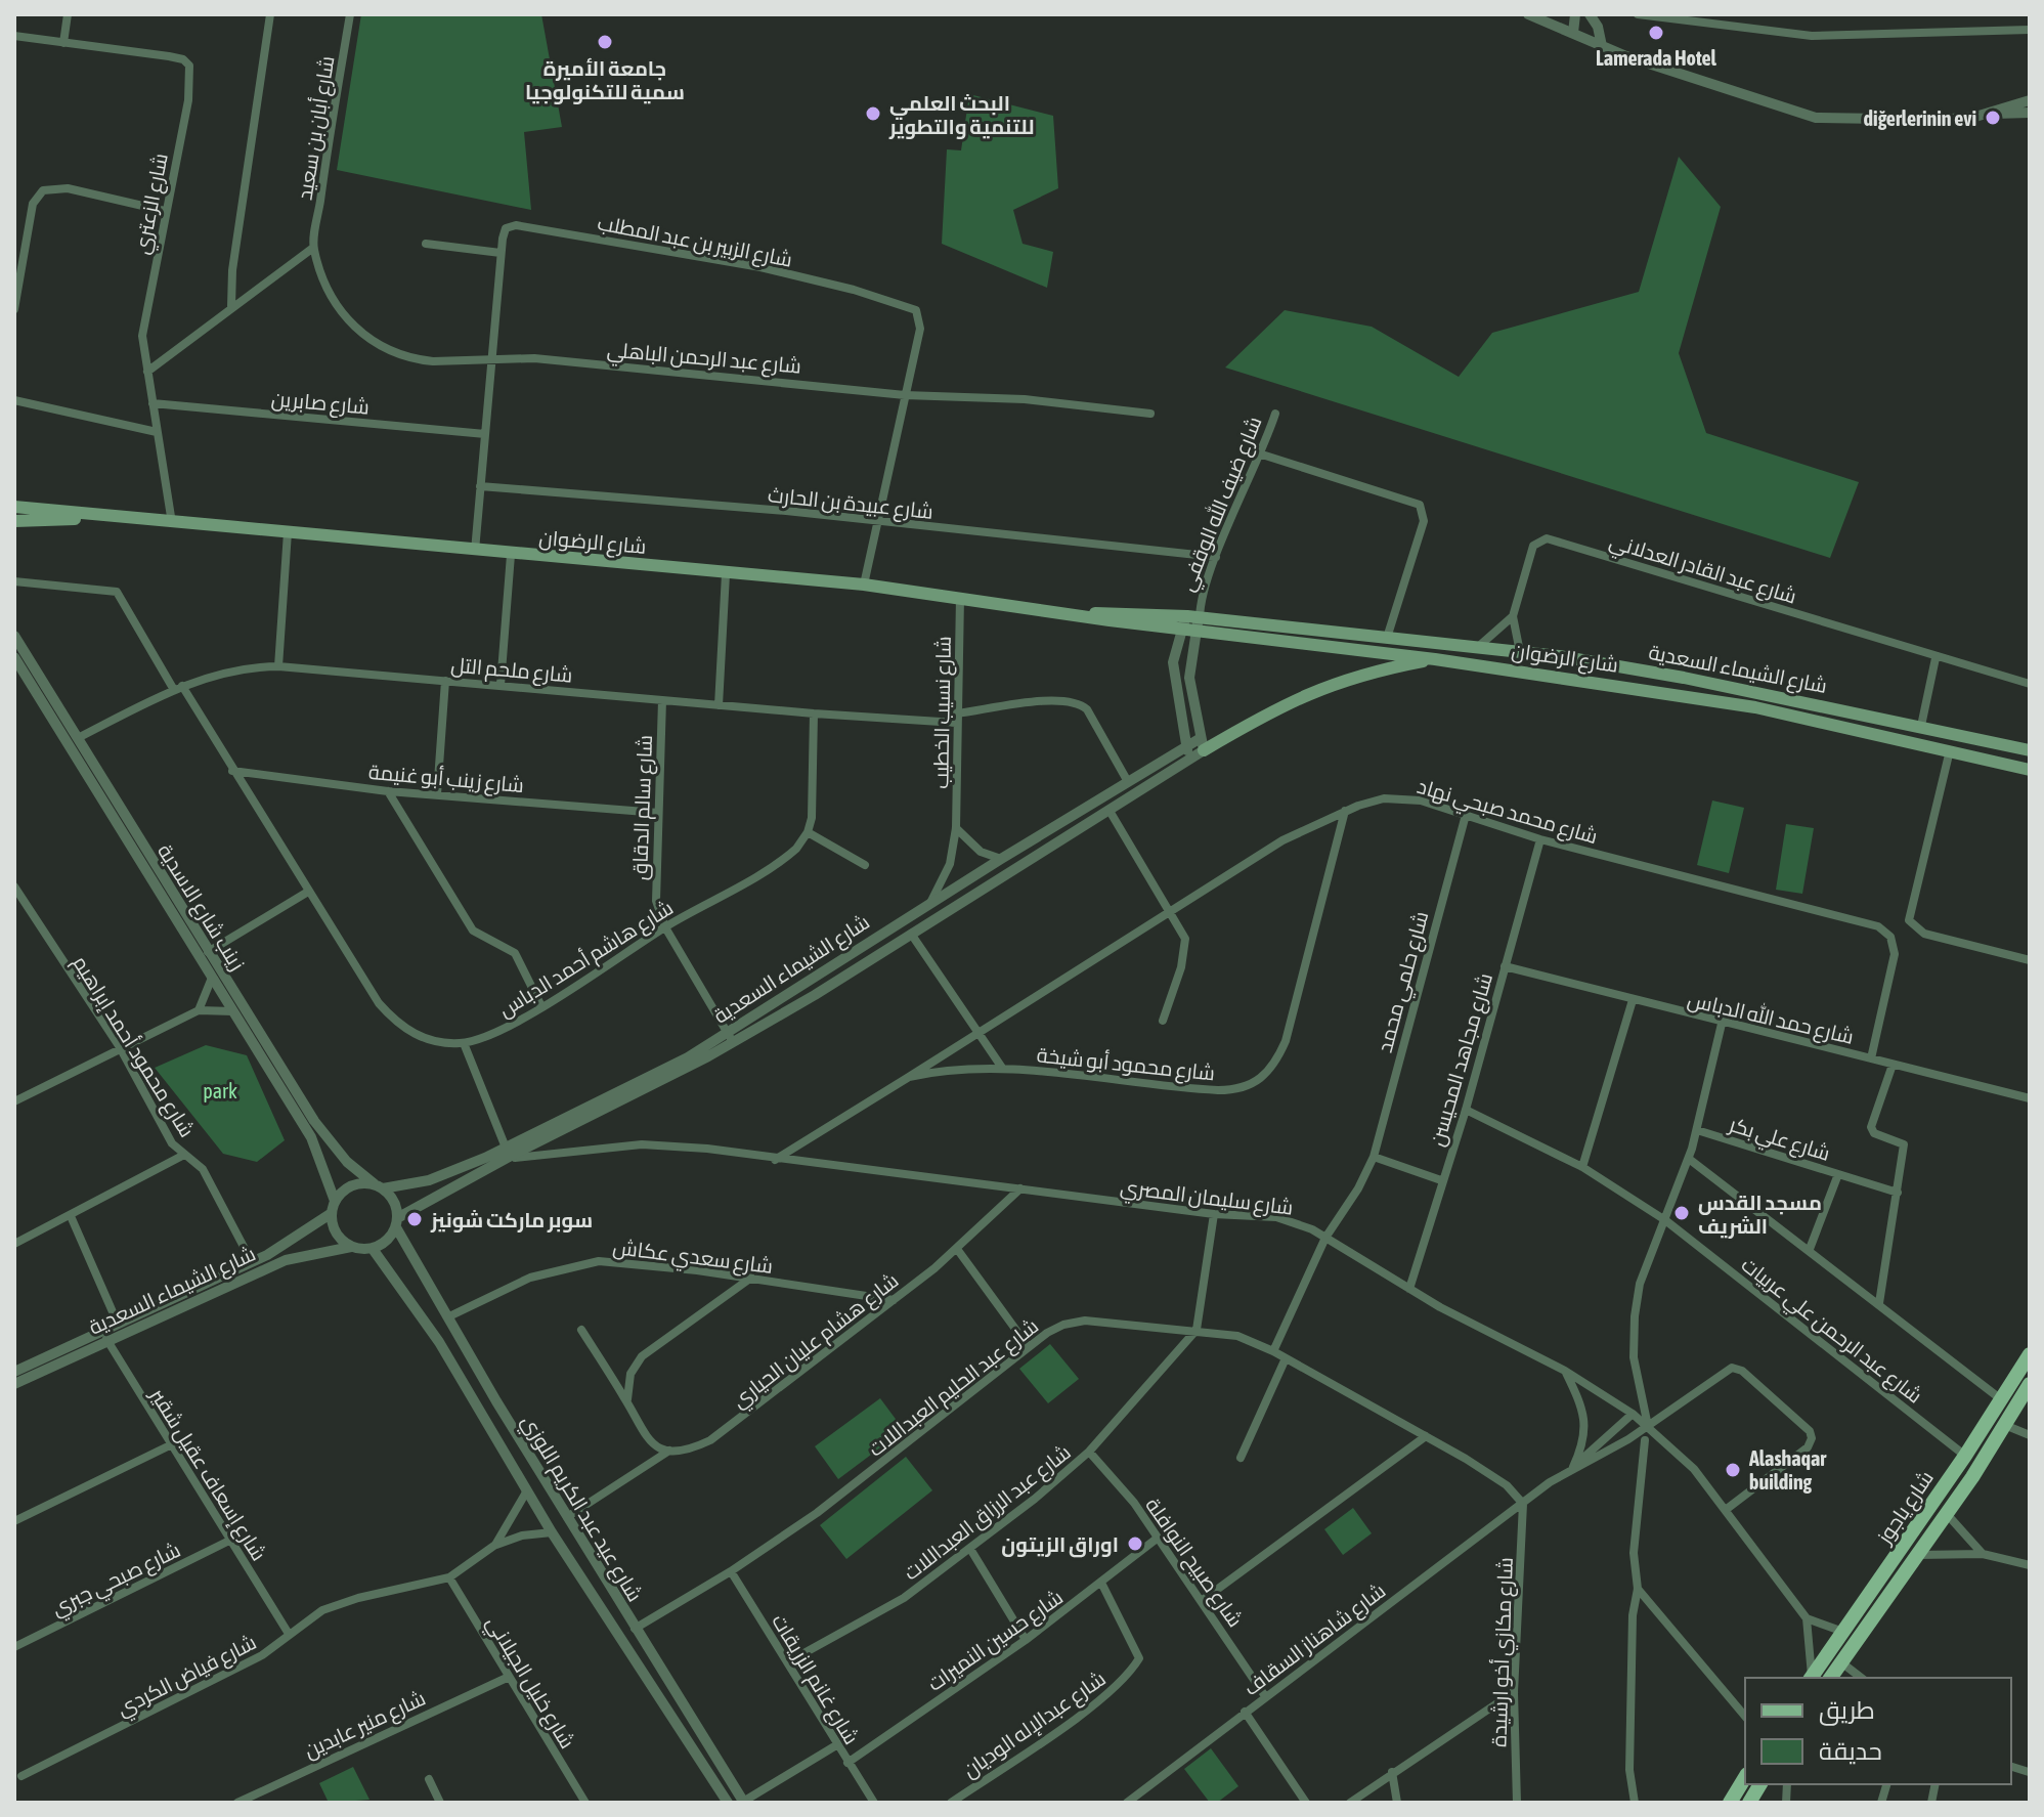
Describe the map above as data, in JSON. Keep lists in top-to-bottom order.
{
  "streets": {
    "main road": ["شارع الرضوان", "شارع الشيماء السعدية", "شارع ياجوز"],
    "street": [
      "شارع أبان بن سعيد",
      "شارع الزعتري",
      "شارع الزبير بن عبد المطلب",
      "شارع عبد الرحمن الباهلي",
      "شارع صابرين",
      "شارع عبيدة بن الحارث",
      "شارع ضيف الله الوقفي",
      "شارع عبد القادر العدلاني",
      "شارع ملحم التل",
      "شارع نسيب الخطيب",
      "شارع زينب أبو غنيمة",
      "شارع سالم الدقاق",
      "شارع محمد صبحي نهاد",
      "زينب شارع الاسدية",
      "شارع هاشم أحمد الدباس",
      "شارع حلمي محمد",
      "شارع حمد الله الدباس",
      "شارع محمود أحمد إبراهيم",
      "شارع مجاهد المحيسن",
      "شارع محمود أبو شيخة",
      "شارع علي بكر",
      "شارع سليمان المصري",
      "شارع سعدي عكاش",
      "شارع عبد الرحمن علي عربيات",
      "شارع هشام عليان الحياري",
      "شارع عبد الحليم العبداللات",
      "شارع إسعاف عقيل شقير",
      "شارع عيد عبد الكريم اللوزي",
      "شارع عبد الرزاق العبداللات",
      "شارع صبيح النوافلة",
      "شارع صبحي جبري",
      "شارع شاهناز السقاف",
      "شارع حسين النميرات",
      "شارع مكازي أخو ارشيدة",
      "شارع فياض الكردي",
      "شارع غانم الزريقات",
      "شارع خليل الجيلاني",
      "شارع منير عابدين",
      "شارع عبدالإله الوديان"
    ]
  },
  "crossings": [
    ["شارع أبان بن سعيد", "شارع عبد الرحمن الباهلي"],
    ["شارع الزعتري", "شارع صابرين"],
    ["شارع الزعتري", "شارع الرضوان"],
    ["شارع الزبير بن عبد المطلب", "شارع عبد الرحمن الباهلي"],
    ["شارع الزبير بن عبد المطلب", "شارع عبيدة بن الحارث"],
    ["شارع الزبير بن عبد المطلب", "شارع الرضوان"],
    ["شارع عبيدة بن الحارث", "شارع ضيف الله الوقفي"],
    ["شارع ضيف الله الوقفي", "شارع الرضوان"],
    ["شارع ضيف الله الوقفي", "شارع الشيماء السعدية"],
    ["شارع الرضوان", "شارع الشيماء السعدية"],
    ["شارع الرضوان", "شارع نسيب الخطيب"],
    ["شارع عبد القادر العدلاني", "شارع الشيماء السعدية"],
    ["شارع الشيماء السعدية", "شارع ملحم التل"],
    ["شارع الشيماء السعدية", "شارع نسيب الخطيب"],
    ["شارع الشيماء السعدية", "شارع سالم الدقاق"],
    ["شارع الشيماء السعدية", "زينب شارع الاسدية"],
    ["شارع الشيماء السعدية", "شارع محمود أحمد إبراهيم"],
    ["شارع الشيماء السعدية", "شارع سليمان المصري"],
    ["شارع الشيماء السعدية", "شارع إسعاف عقيل شقير"],
    ["شارع الشيماء السعدية", "شارع عيد عبد الكريم اللوزي"],
    ["شارع ملحم التل", "شارع نسيب الخطيب"],
    ["شارع ملحم التل", "شارع سالم الدقاق"],
    ["شارع ملحم التل", "زينب شارع الاسدية"],
    ["شارع ملحم التل", "شارع هاشم أحمد الدباس"],
    ["شارع زينب أبو غنيمة", "شارع سالم الدقاق"],
    ["شارع زينب أبو غنيمة", "شارع هاشم أحمد الدباس"],
    ["شارع سالم الدقاق", "شارع هاشم أحمد الدباس"],
    ["شارع محمد صبحي نهاد", "شارع حلمي محمد"],
    ["شارع محمد صبحي نهاد", "شارع حمد الله الدباس"],
    ["شارع محمد صبحي نهاد", "شارع مجاهد المحيسن"],
    ["شارع محمد صبحي نهاد", "شارع محمود أبو شيخة"],
    ["زينب شارع الاسدية", "شارع عيد عبد الكريم اللوزي"],
    ["شارع حلمي محمد", "شارع سليمان المصري"],
    ["شارع حلمي محمد", "شارع عبد الحليم العبداللات"],
    ["شارع حمد الله الدباس", "شارع مجاهد المحيسن"],
    ["شارع مجاهد المحيسن", "شارع سليمان المصري"],
    ["شارع مجاهد المحيسن", "شارع عبد الرحمن علي عربيات"],
    ["شارع محمود أبو شيخة", "شارع سليمان المصري"],
    ["شارع علي بكر", "شارع سليمان المصري"],
    ["شارع علي بكر", "شارع عبد الرحمن علي عربيات"],
    ["شارع سليمان المصري", "شارع هشام عليان الحياري"],
    ["شارع سعدي عكاش", "شارع هشام عليان الحياري"],
    ["شارع سعدي عكاش", "شارع عيد عبد الكريم اللوزي"],
    ["شارع عبد الرحمن علي عربيات", "شارع ياجوز"],
    ["شارع هشام عليان الحياري", "شارع عيد عبد الكريم اللوزي"],
    ["شارع عبد الحليم العبداللات", "شارع عيد عبد الكريم اللوزي"],
    ["شارع عبد الحليم العبداللات", "شارع عبد الرزاق العبداللات"],
    ["شارع عبد الحليم العبداللات", "شارع شاهناز السقاف"],
    ["شارع عبد الحليم العبداللات", "شارع مكازي أخو ارشيدة"],
    ["شارع عبد الحليم العبداللات", "شارع غانم الزريقات"],
    ["شارع إسعاف عقيل شقير", "شارع صبحي جبري"],
    ["شارع إسعاف عقيل شقير", "شارع فياض الكردي"],
    ["شارع عيد عبد الكريم اللوزي", "شارع فياض الكردي"],
    ["شارع عبد الرزاق العبداللات", "شارع صبيح النوافلة"],
    ["شارع عبد الرزاق العبداللات", "شارع غانم الزريقات"],
    ["شارع صبيح النوافلة", "شارع شاهناز السقاف"],
    ["شارع صبيح النوافلة", "شارع حسين النميرات"],
    ["شارع شاهناز السقاف", "شارع مكازي أخو ارشيدة"],
    ["شارع حسين النميرات", "شارع غانم الزريقات"],
    ["شارع حسين النميرات", "شارع عبدالإله الوديان"],
    ["شارع فياض الكردي", "شارع خليل الجيلاني"],
    ["شارع خليل الجيلاني", "شارع منير عابدين"]
  ],
  "parks": ["park"],
  "places": [
    "Lamerada Hotel",
    "جامعة الأميرة سمية للتكنولوجيا",
    "البحث العلمي للتنمية والتطوير",
    "diğerlerinin evi",
    "مسجد القدس الشريف",
    "سوبر ماركت شونيز",
    "Alashaqar building",
    "اوراق الزيتون"
  ],
  "legend": ["طريق", "حديقة"]
}
